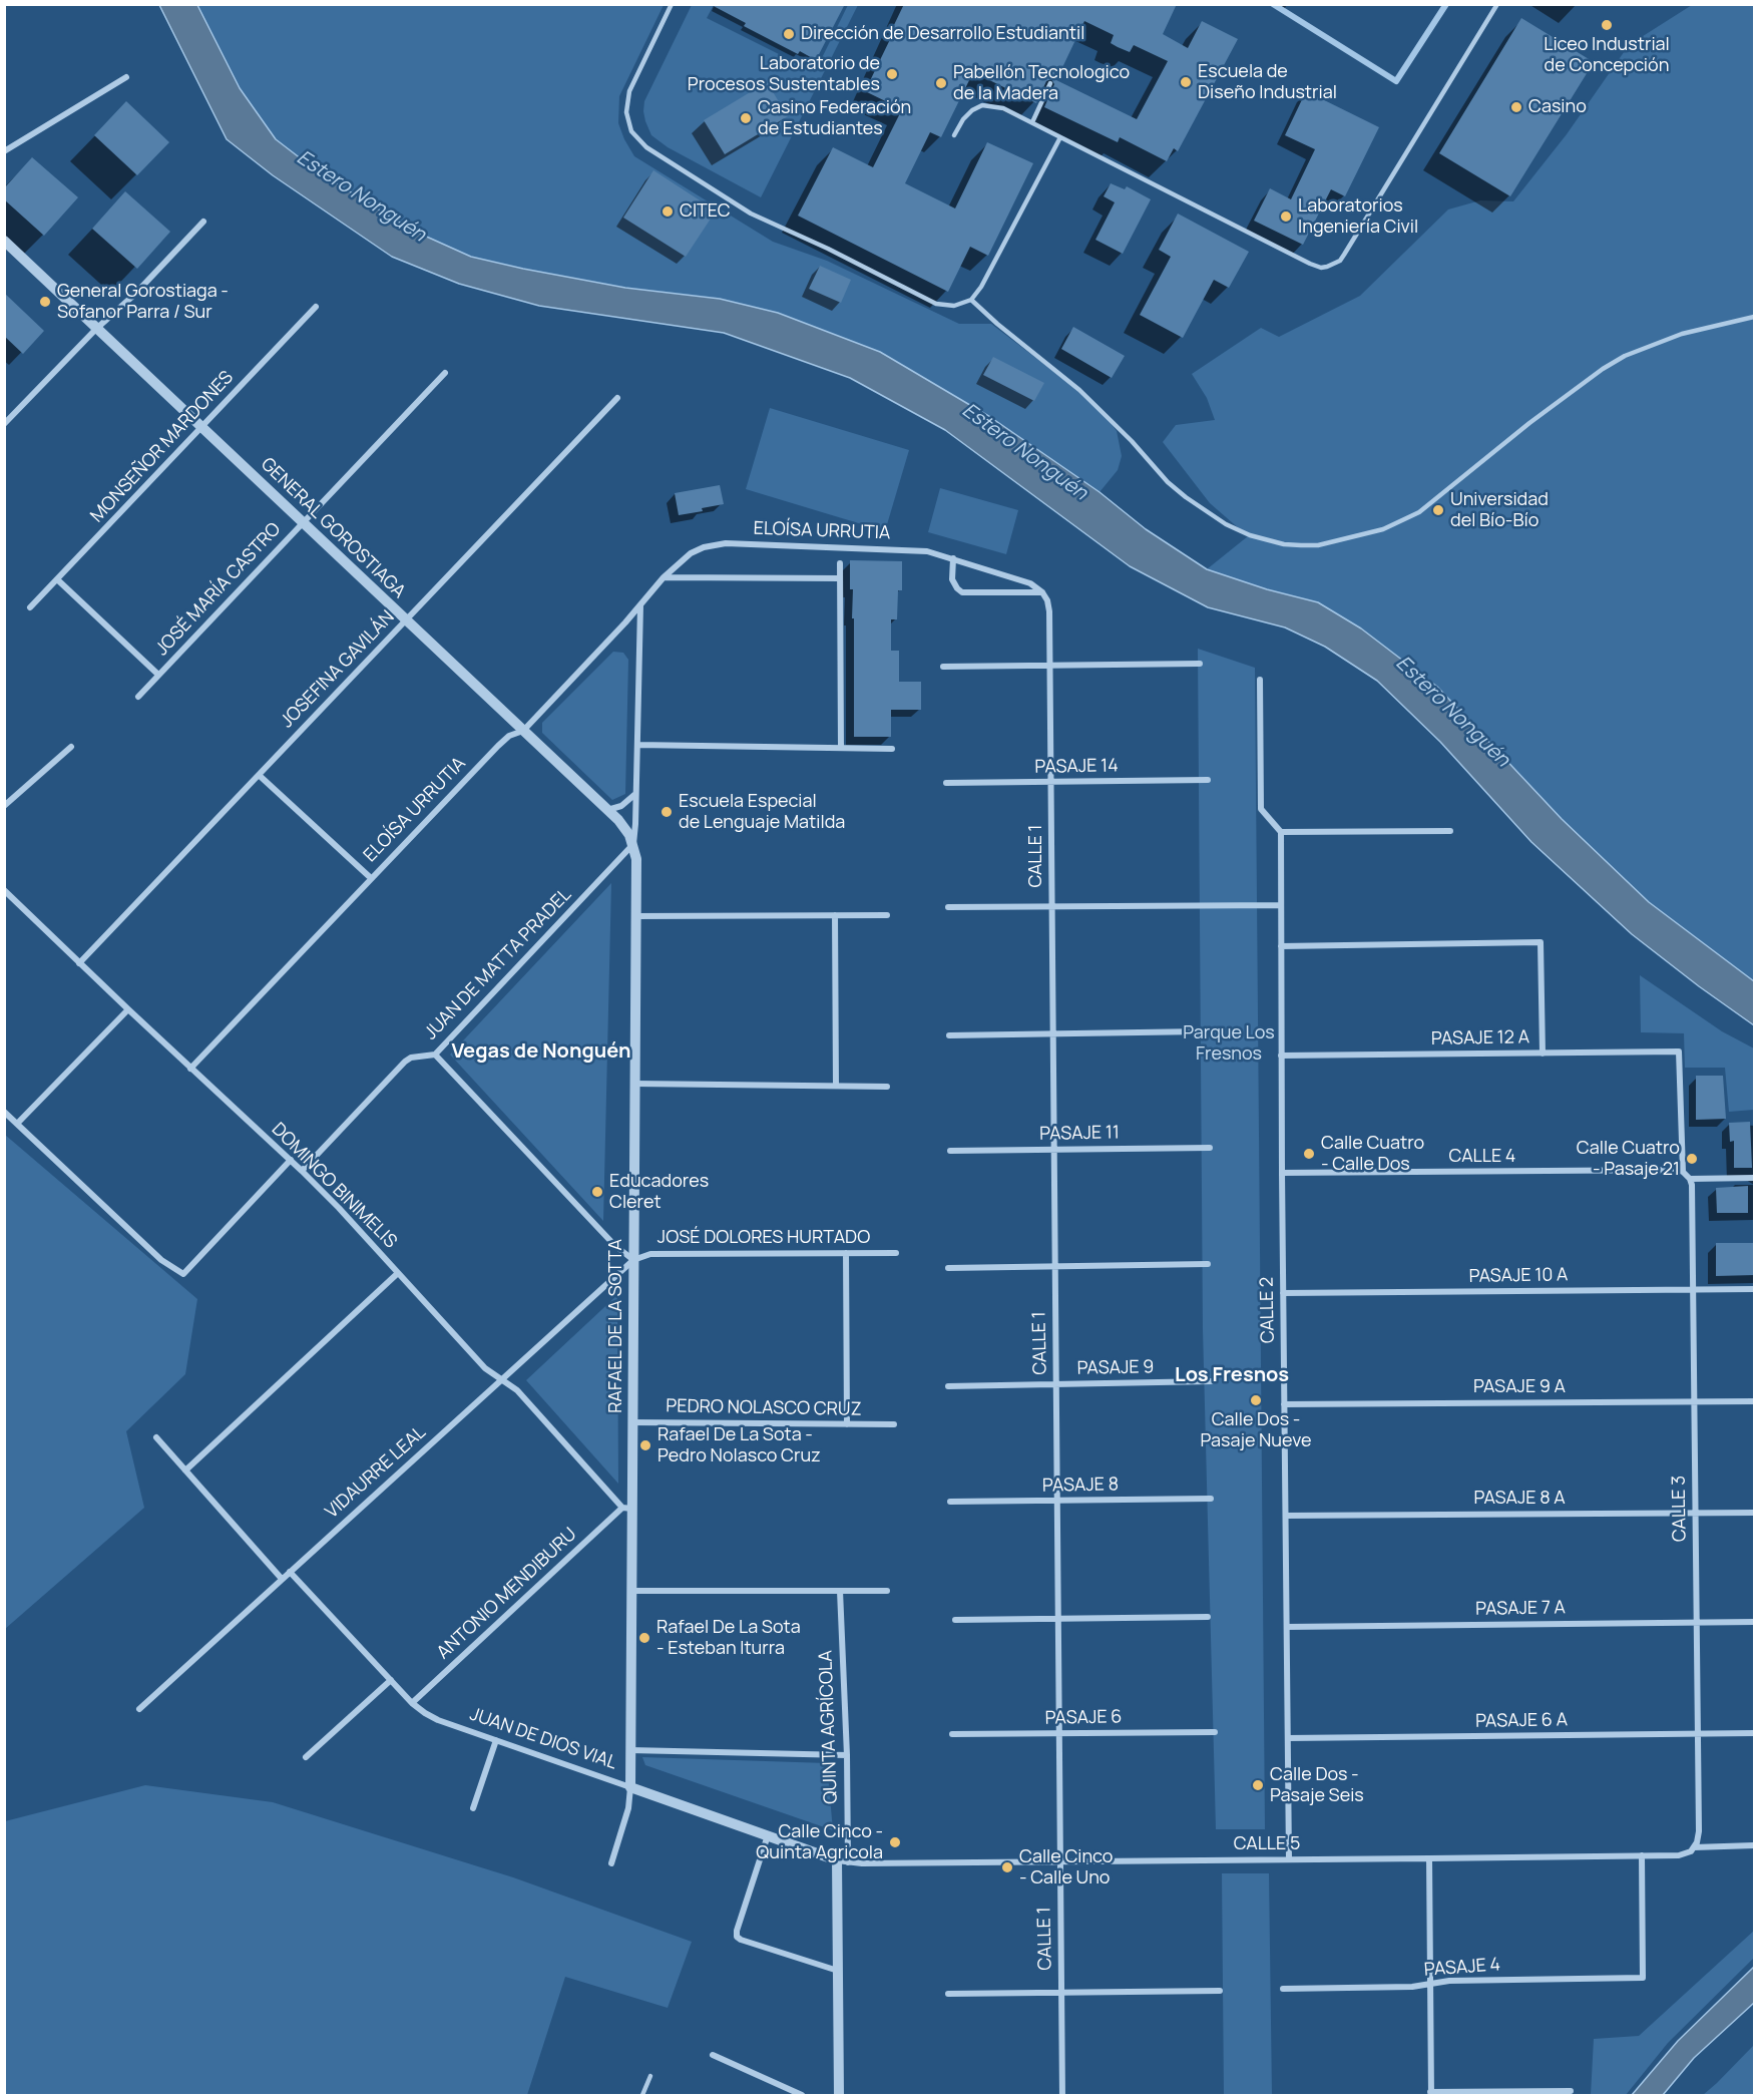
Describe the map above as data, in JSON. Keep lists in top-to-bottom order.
{
  "streets": {
    "street": [
      "MONSEÑOR MARDONES",
      "GENERAL GOROSTIAGA",
      "ELOÍSA URRUTIA",
      "JOSÉ MARÍA CASTRO",
      "JOSEFINA GAVILÁN",
      "PASAJE 14",
      "CALLE 1",
      "JUAN DE MATTA PRADEL",
      "PASAJE 12 A",
      "PASAJE 11",
      "CALLE 4",
      "DOMINGO BINIMELIS",
      "JOSÉ DOLORES HURTADO",
      "PASAJE 10 A",
      "CALLE 2",
      "RAFAEL DE LA SOTTA",
      "PASAJE 9",
      "PASAJE 9 A",
      "PEDRO NOLASCO CRUZ",
      "VIDAURRE LEAL",
      "PASAJE 8",
      "PASAJE 8 A",
      "CALLE 3",
      "ANTONIO MENDIBURU",
      "PASAJE 7 A",
      "PASAJE 6",
      "PASAJE 6 A",
      "QUINTA AGRÍCOLA",
      "JUAN DE DIOS VIAL",
      "CALLE 5",
      "PASAJE 4"
    ]
  },
  "crossings": [
    ["MONSEÑOR MARDONES", "GENERAL GOROSTIAGA"],
    ["GENERAL GOROSTIAGA", "ELOÍSA URRUTIA"],
    ["GENERAL GOROSTIAGA", "JOSÉ MARÍA CASTRO"],
    ["GENERAL GOROSTIAGA", "JOSEFINA GAVILÁN"],
    ["GENERAL GOROSTIAGA", "JUAN DE MATTA PRADEL"],
    ["GENERAL GOROSTIAGA", "RAFAEL DE LA SOTTA"],
    ["ELOÍSA URRUTIA", "DOMINGO BINIMELIS"],
    ["ELOÍSA URRUTIA", "RAFAEL DE LA SOTTA"],
    ["JOSEFINA GAVILÁN", "DOMINGO BINIMELIS"],
    ["PASAJE 14", "CALLE 1"],
    ["CALLE 1", "PASAJE 11"],
    ["CALLE 1", "PASAJE 9"],
    ["CALLE 1", "PASAJE 8"],
    ["CALLE 1", "PASAJE 6"],
    ["CALLE 1", "CALLE 5"],
    ["JUAN DE MATTA PRADEL", "DOMINGO BINIMELIS"],
    ["JUAN DE MATTA PRADEL", "RAFAEL DE LA SOTTA"],
    ["PASAJE 12 A", "CALLE 4"],
    ["PASAJE 12 A", "CALLE 2"],
    ["CALLE 4", "CALLE 2"],
    ["DOMINGO BINIMELIS", "RAFAEL DE LA SOTTA"],
    ["DOMINGO BINIMELIS", "VIDAURRE LEAL"],
    ["DOMINGO BINIMELIS", "ANTONIO MENDIBURU"],
    ["JOSÉ DOLORES HURTADO", "RAFAEL DE LA SOTTA"],
    ["JOSÉ DOLORES HURTADO", "VIDAURRE LEAL"],
    ["PASAJE 10 A", "CALLE 2"],
    ["PASAJE 10 A", "CALLE 3"],
    ["CALLE 2", "PASAJE 9 A"],
    ["CALLE 2", "PASAJE 8 A"],
    ["CALLE 2", "PASAJE 7 A"],
    ["CALLE 2", "PASAJE 6 A"],
    ["CALLE 2", "CALLE 5"],
    ["RAFAEL DE LA SOTTA", "PEDRO NOLASCO CRUZ"],
    ["RAFAEL DE LA SOTTA", "VIDAURRE LEAL"],
    ["RAFAEL DE LA SOTTA", "ANTONIO MENDIBURU"],
    ["RAFAEL DE LA SOTTA", "JUAN DE DIOS VIAL"],
    ["PASAJE 9 A", "CALLE 3"],
    ["VIDAURRE LEAL", "JUAN DE DIOS VIAL"],
    ["PASAJE 8 A", "CALLE 3"],
    ["CALLE 3", "PASAJE 7 A"],
    ["CALLE 3", "PASAJE 6 A"],
    ["CALLE 3", "CALLE 5"],
    ["ANTONIO MENDIBURU", "JUAN DE DIOS VIAL"],
    ["QUINTA AGRÍCOLA", "JUAN DE DIOS VIAL"],
    ["QUINTA AGRÍCOLA", "CALLE 5"],
    ["JUAN DE DIOS VIAL", "CALLE 5"],
    ["CALLE 5", "PASAJE 4"]
  ],
  "districts": ["Vegas de Nonguén", "Los Fresnos"],
  "water": ["Estero Nonguén"],
  "parks": ["Parque Los Fresnos"],
  "places": [
    "Liceo Industrial de Concepción",
    "Dirección de Desarrollo Estudiantil",
    "Laboratorio de Procesos Sustentables",
    "Escuela de Diseño Industrial",
    "Pabellón Tecnologico de la Madera",
    "Casino",
    "Casino Federación de Estudiantes",
    "CITEC",
    "Laboratorios Ingeniería Civil",
    "General Gorostiaga - Sofanor Parra / Sur",
    "Universidad del Bío-Bío",
    "Escuela Especial de Lenguaje Matilda",
    "Calle Cuatro - Calle Dos",
    "Calle Cuatro - Pasaje 21",
    "Educadores Cleret",
    "Calle Dos - Pasaje Nueve",
    "Rafael De La Sota - Pedro Nolasco Cruz",
    "Rafael De La Sota - Esteban Iturra",
    "Calle Dos - Pasaje Seis",
    "Calle Cinco - Quinta Agricola",
    "Calle Cinco - Calle Uno"
  ]
}
